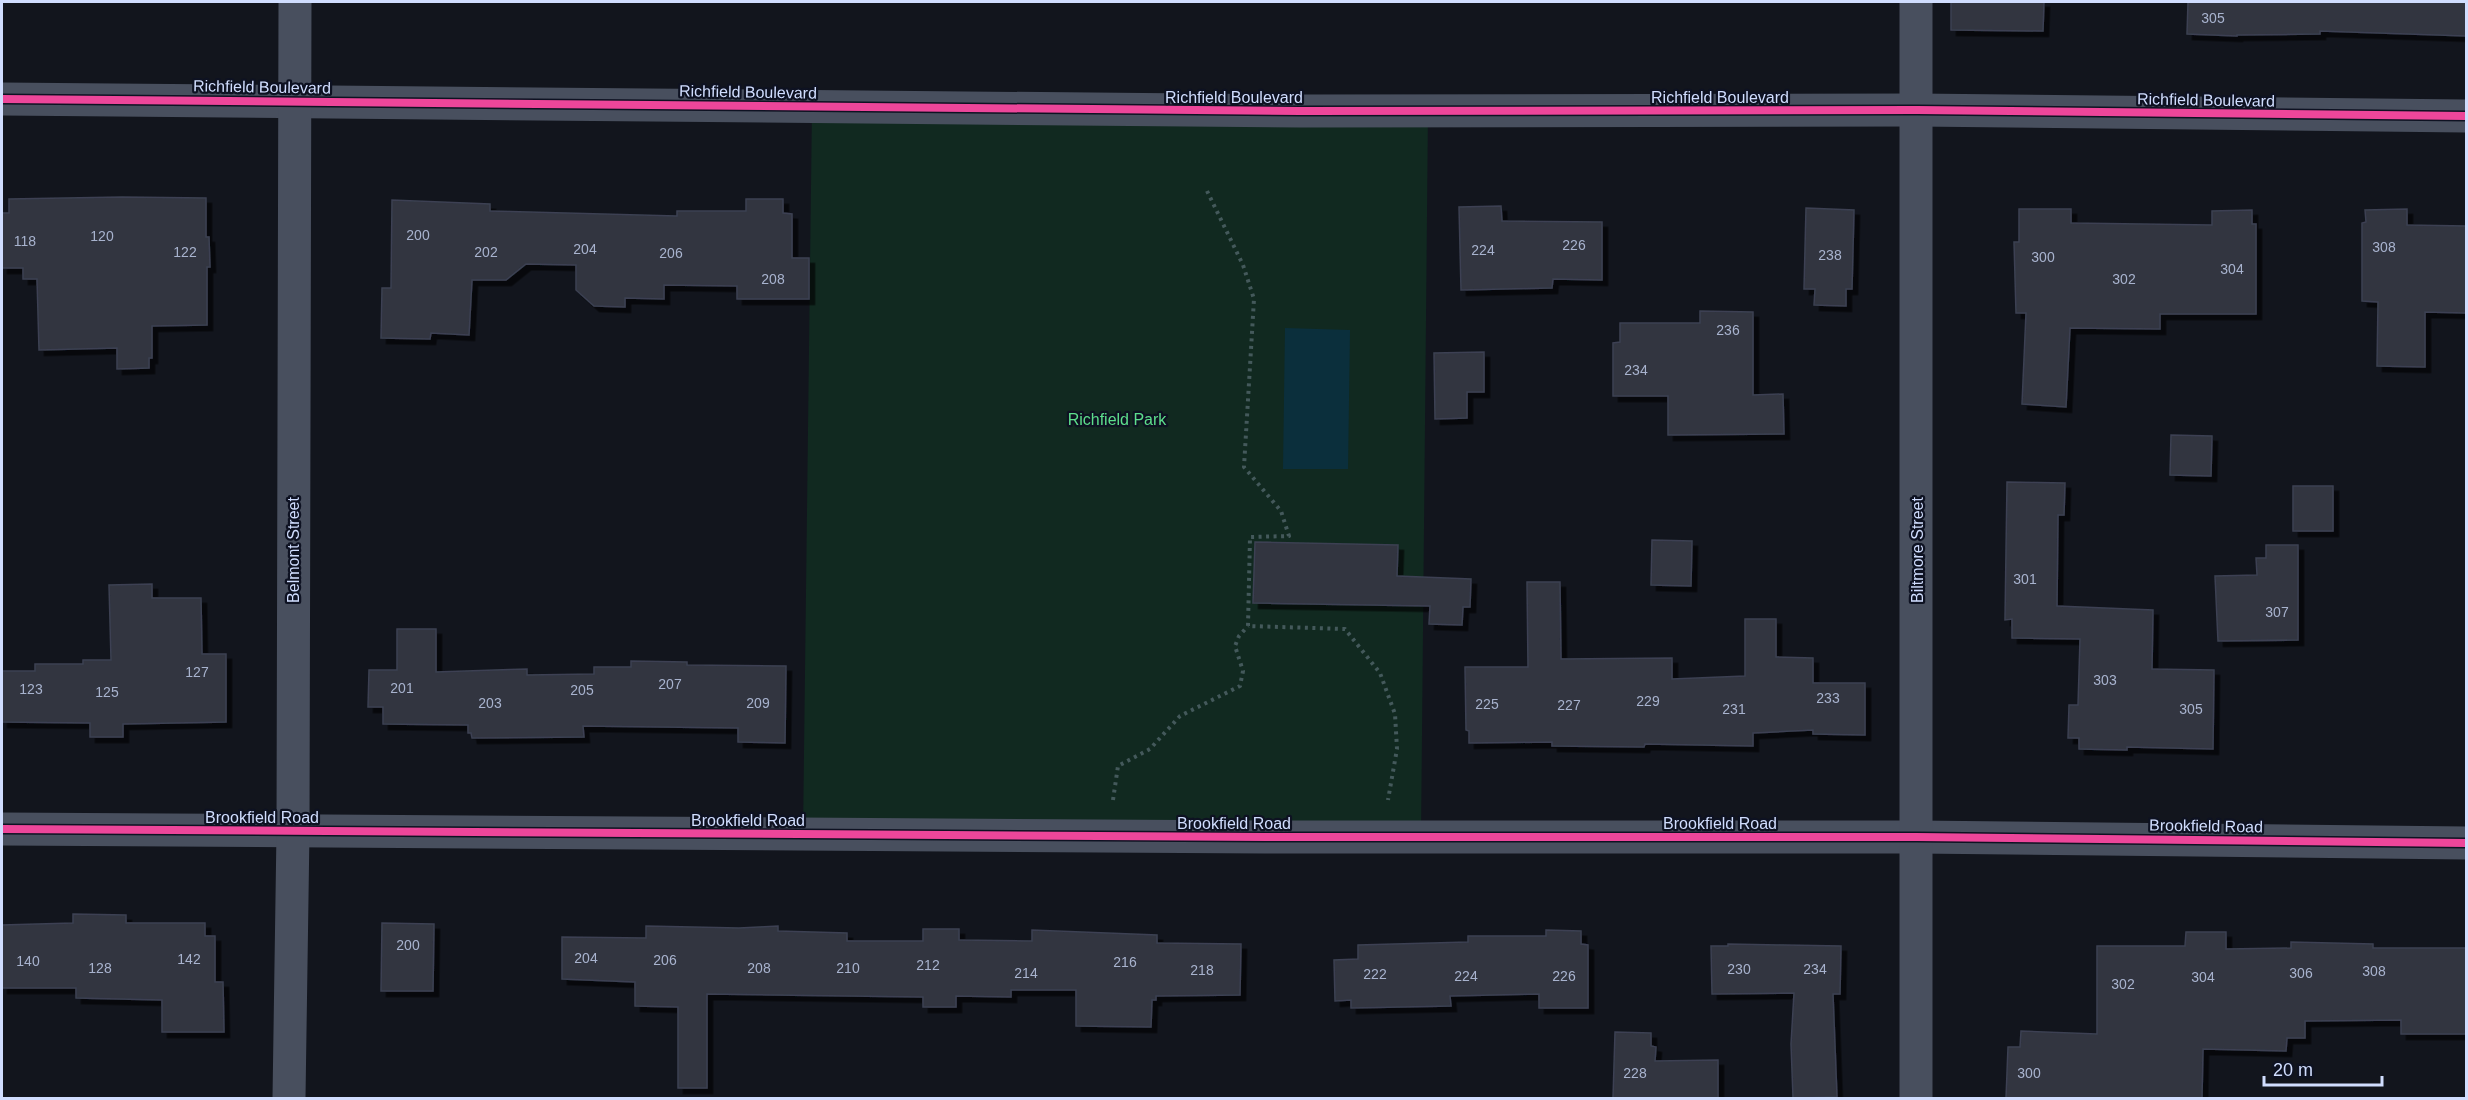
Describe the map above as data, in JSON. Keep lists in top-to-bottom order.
{
  "streets": {
    "street": [
      "Richfield Boulevard",
      "Belmont Street",
      "Biltmore Street",
      "Brookfield Road"
    ]
  },
  "crossings": [
    ["Richfield Boulevard", "Belmont Street"],
    ["Richfield Boulevard", "Biltmore Street"],
    ["Belmont Street", "Brookfield Road"],
    ["Biltmore Street", "Brookfield Road"]
  ],
  "parks": ["Richfield Park"],
  "house_numbers": [
    "305",
    "200",
    "120",
    "118",
    "226",
    "308",
    "204",
    "224",
    "122",
    "202",
    "206",
    "238",
    "300",
    "304",
    "208",
    "302",
    "236",
    "234",
    "301",
    "307",
    "127",
    "303",
    "207",
    "201",
    "123",
    "205",
    "125",
    "233",
    "229",
    "203",
    "209",
    "225",
    "227",
    "231",
    "305",
    "200",
    "204",
    "142",
    "206",
    "140",
    "216",
    "212",
    "128",
    "208",
    "210",
    "230",
    "234",
    "218",
    "308",
    "214",
    "306",
    "222",
    "224",
    "226",
    "304",
    "302",
    "228",
    "300"
  ],
  "scale_bar": "20 m"
}
